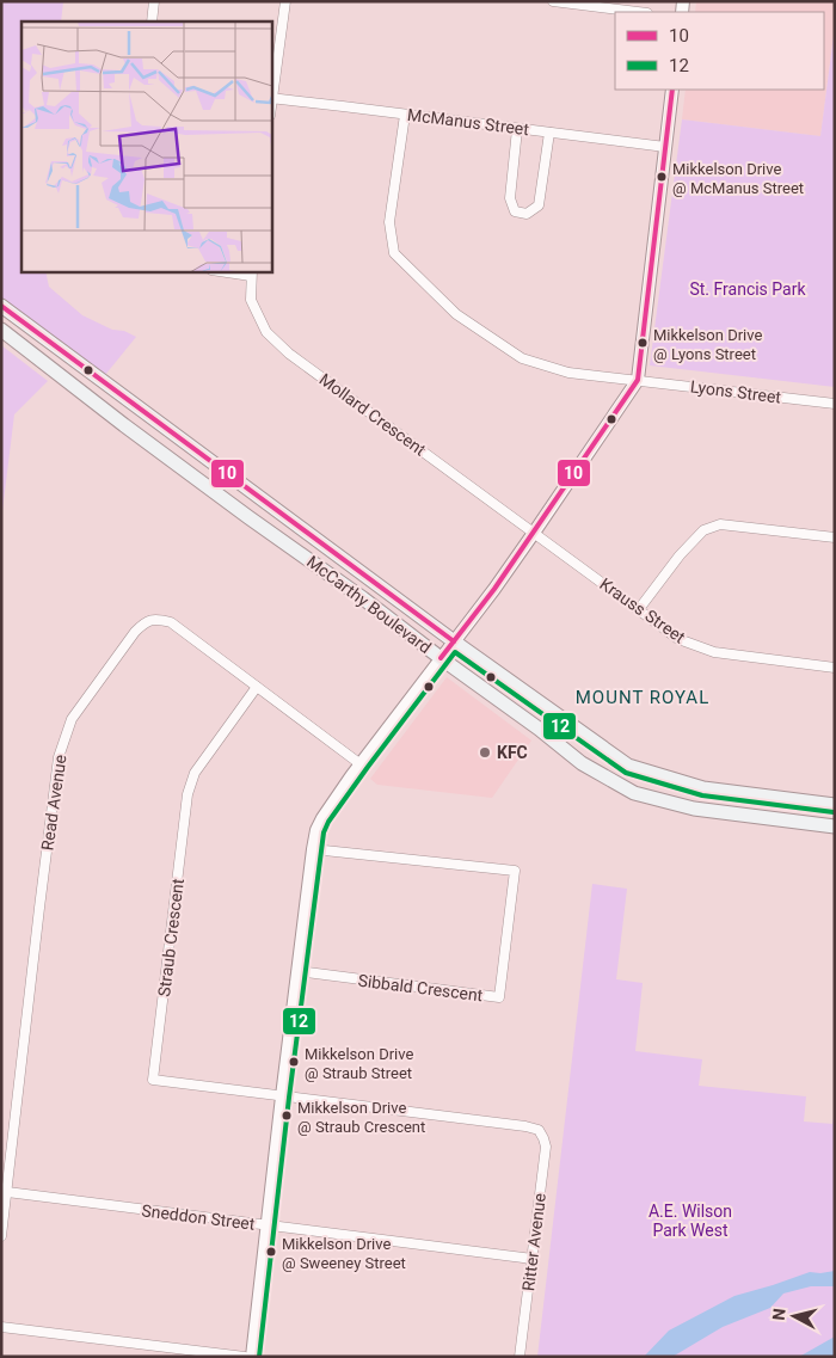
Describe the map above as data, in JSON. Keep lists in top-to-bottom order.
{
  "streets": {
    "main road": ["McCarthy Boulevard"],
    "street": [
      "McManus Street",
      "Lyons Street",
      "Mollard Crescent",
      "Krauss Street",
      "Read Avenue",
      "Straub Crescent",
      "Sibbald Crescent",
      "Sneddon Street",
      "Ritter Avenue"
    ]
  },
  "crossings": [
    ["McManus Street", "Lyons Street"],
    ["Mollard Crescent", "Krauss Street"],
    ["Read Avenue", "Straub Crescent"],
    ["Read Avenue", "Sneddon Street"],
    ["Straub Crescent", "Ritter Avenue"],
    ["Sneddon Street", "Ritter Avenue"]
  ],
  "districts": ["MOUNT ROYAL"],
  "parks": ["St. Francis Park", "A.E. Wilson Park West"],
  "places": [
    "Mikkelson Drive @ McManus Street",
    "Mikkelson Drive @ Lyons Street",
    "KFC",
    "Mikkelson Drive @ Straub Street",
    "Mikkelson Drive @ Straub Crescent",
    "Mikkelson Drive @ Sweeney Street"
  ],
  "lines": ["transit line 10", "transit line 12"],
  "legend": ["10", "12"],
  "north": "left"
}
